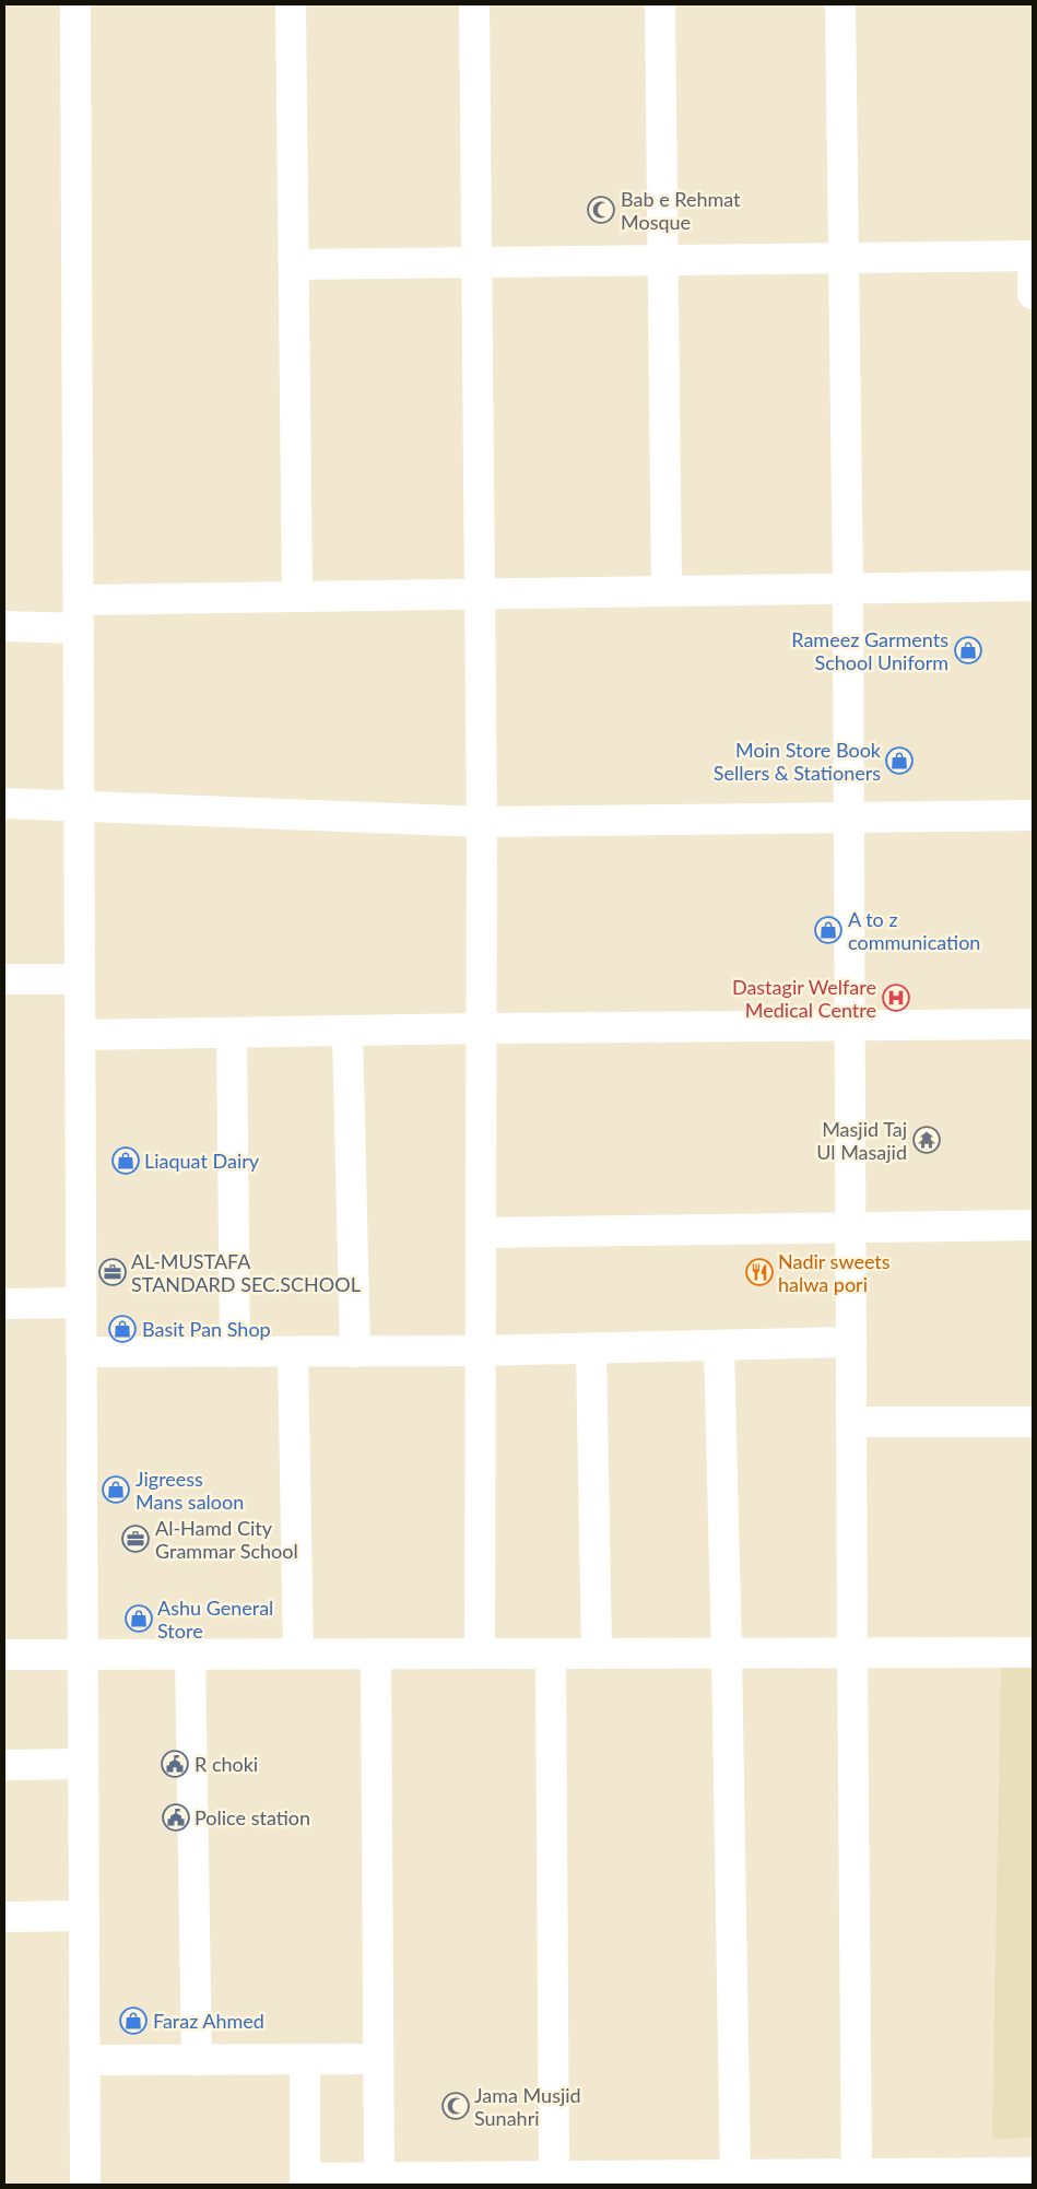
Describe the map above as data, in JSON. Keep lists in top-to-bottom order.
{
  "places": {
    "mosque": ["Bab e Rehmat Mosque", "Jama Musjid Sunahri"],
    "shop": [
      "Rameez Garments School Uniform",
      "Moin Store Book Sellers & Stationers",
      "A to z communication",
      "Liaquat Dairy",
      "Basit Pan Shop",
      "Jigreess Mans saloon",
      "Ashu General Store",
      "Faraz Ahmed"
    ],
    "hospital": ["Dastagir Welfare Medical Centre"],
    "temple": ["Masjid Taj Ul Masajid"],
    "office": ["AL-MUSTAFA STANDARD SEC.SCHOOL", "Al-Hamd City Grammar School"],
    "restaurant": ["Nadir sweets halwa pori"],
    "public building": ["R choki", "Police station"]
  }
}
